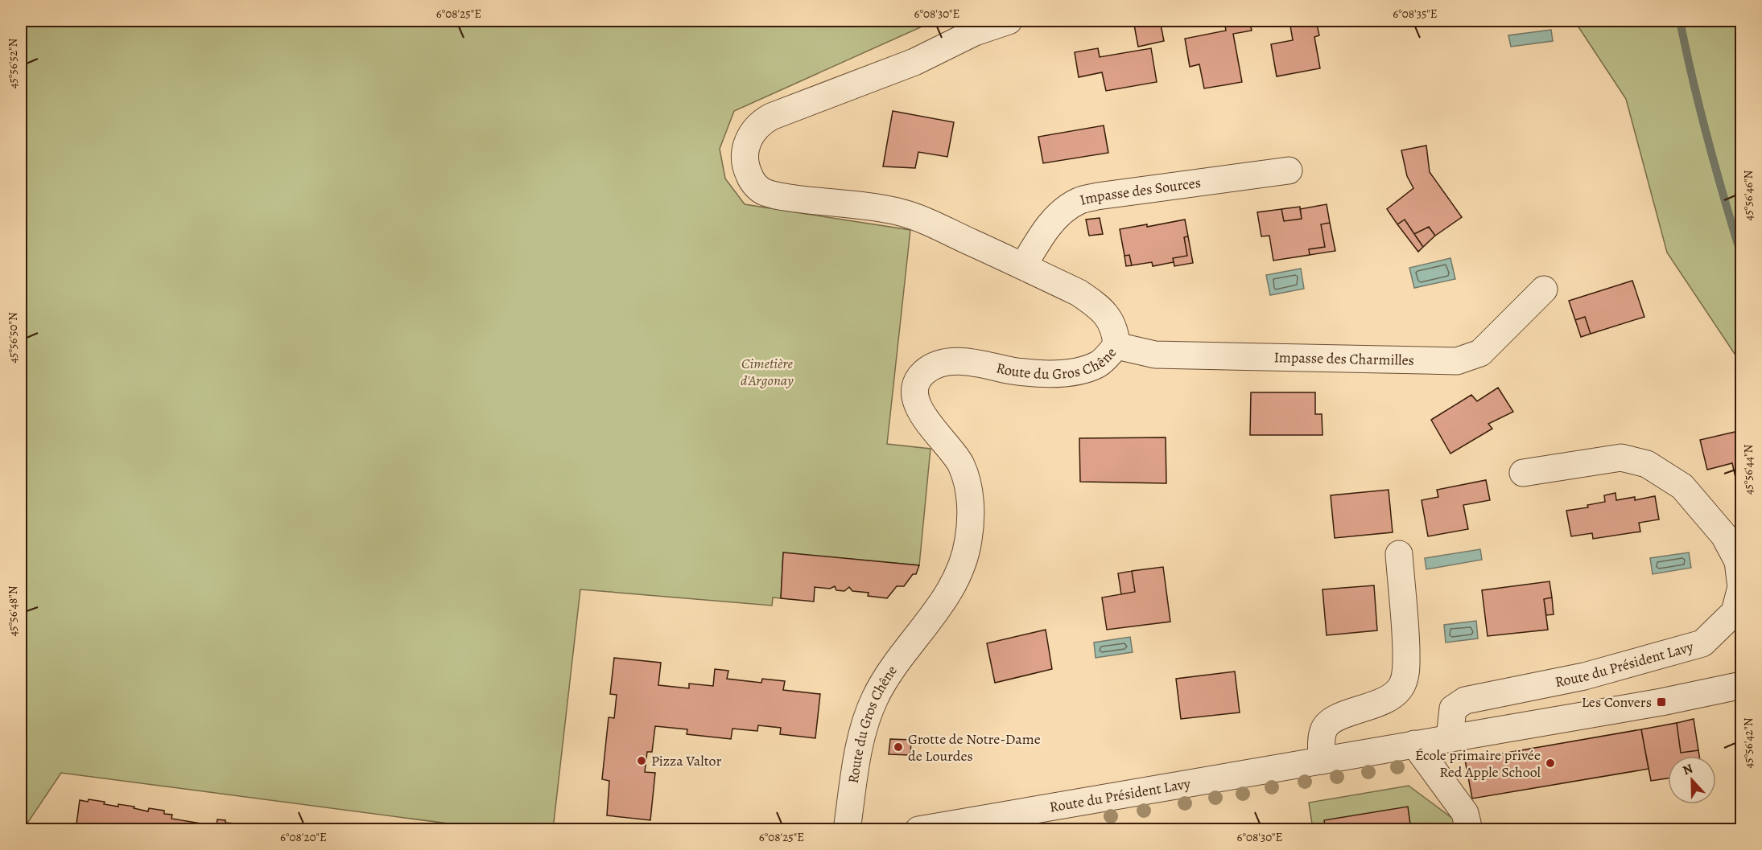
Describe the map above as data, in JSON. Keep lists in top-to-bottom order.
{
  "streets": {
    "street": [
      "Impasse des Sources",
      "Route du Gros Chêne",
      "Impasse des Charmilles",
      "Route du Président Lavy"
    ]
  },
  "crossings": [
    ["Impasse des Sources", "Route du Gros Chêne"],
    ["Route du Gros Chêne", "Impasse des Charmilles"]
  ],
  "parks": ["Cimetière d'Argonay"],
  "places": {
    "transit": ["Les Convers"],
    "other": ["Grotte de Notre-Dame de Lourdes", "Pizza Valtor", "École primaire privée Red Apple School"]
  },
  "north": "top",
  "coordinates": [
    "6°08'25\"E",
    "6°08'30\"E",
    "6°08'35\"E",
    "45°56'52\"N",
    "45°56'46\"N",
    "45°56'50\"N",
    "45°56'44\"N",
    "45°56'48\"N",
    "45°56'42\"N",
    "6°08'20\"E"
  ]
}
